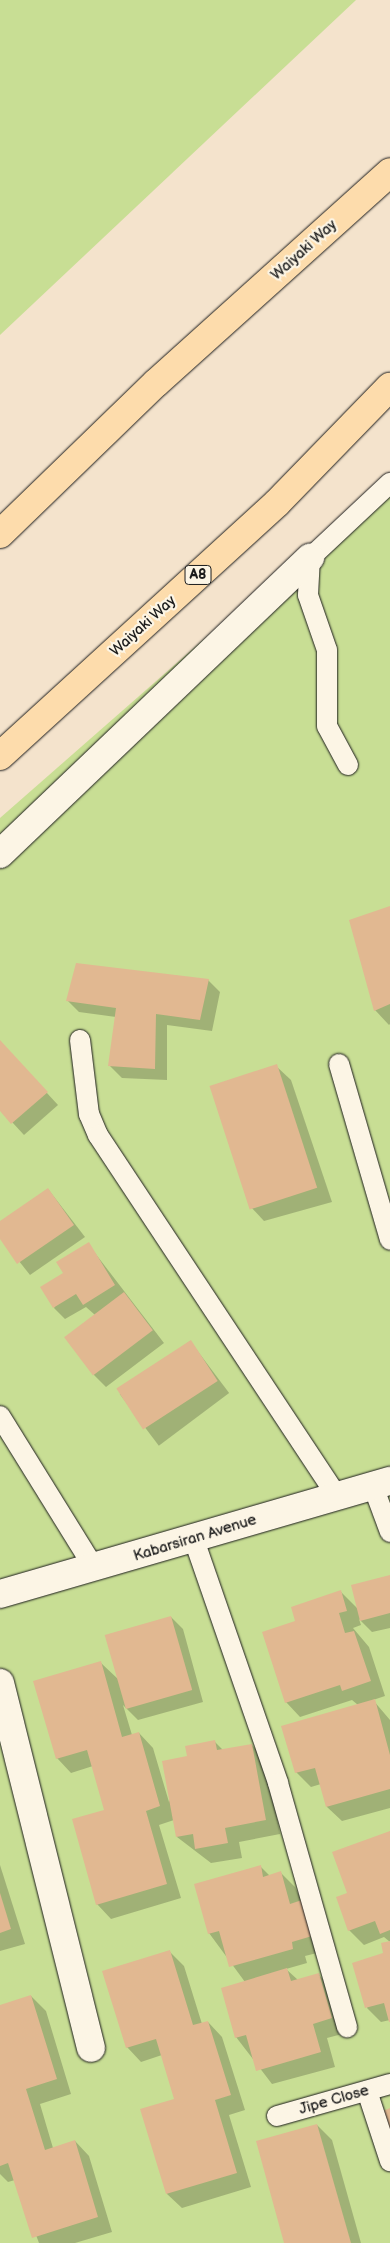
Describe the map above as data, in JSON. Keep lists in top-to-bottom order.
{
  "streets": {
    "highway": ["Waiyaki Way", "A8"],
    "street": ["Kabarsiran Avenue"],
    "lane": ["Jipe Close"]
  }
}
